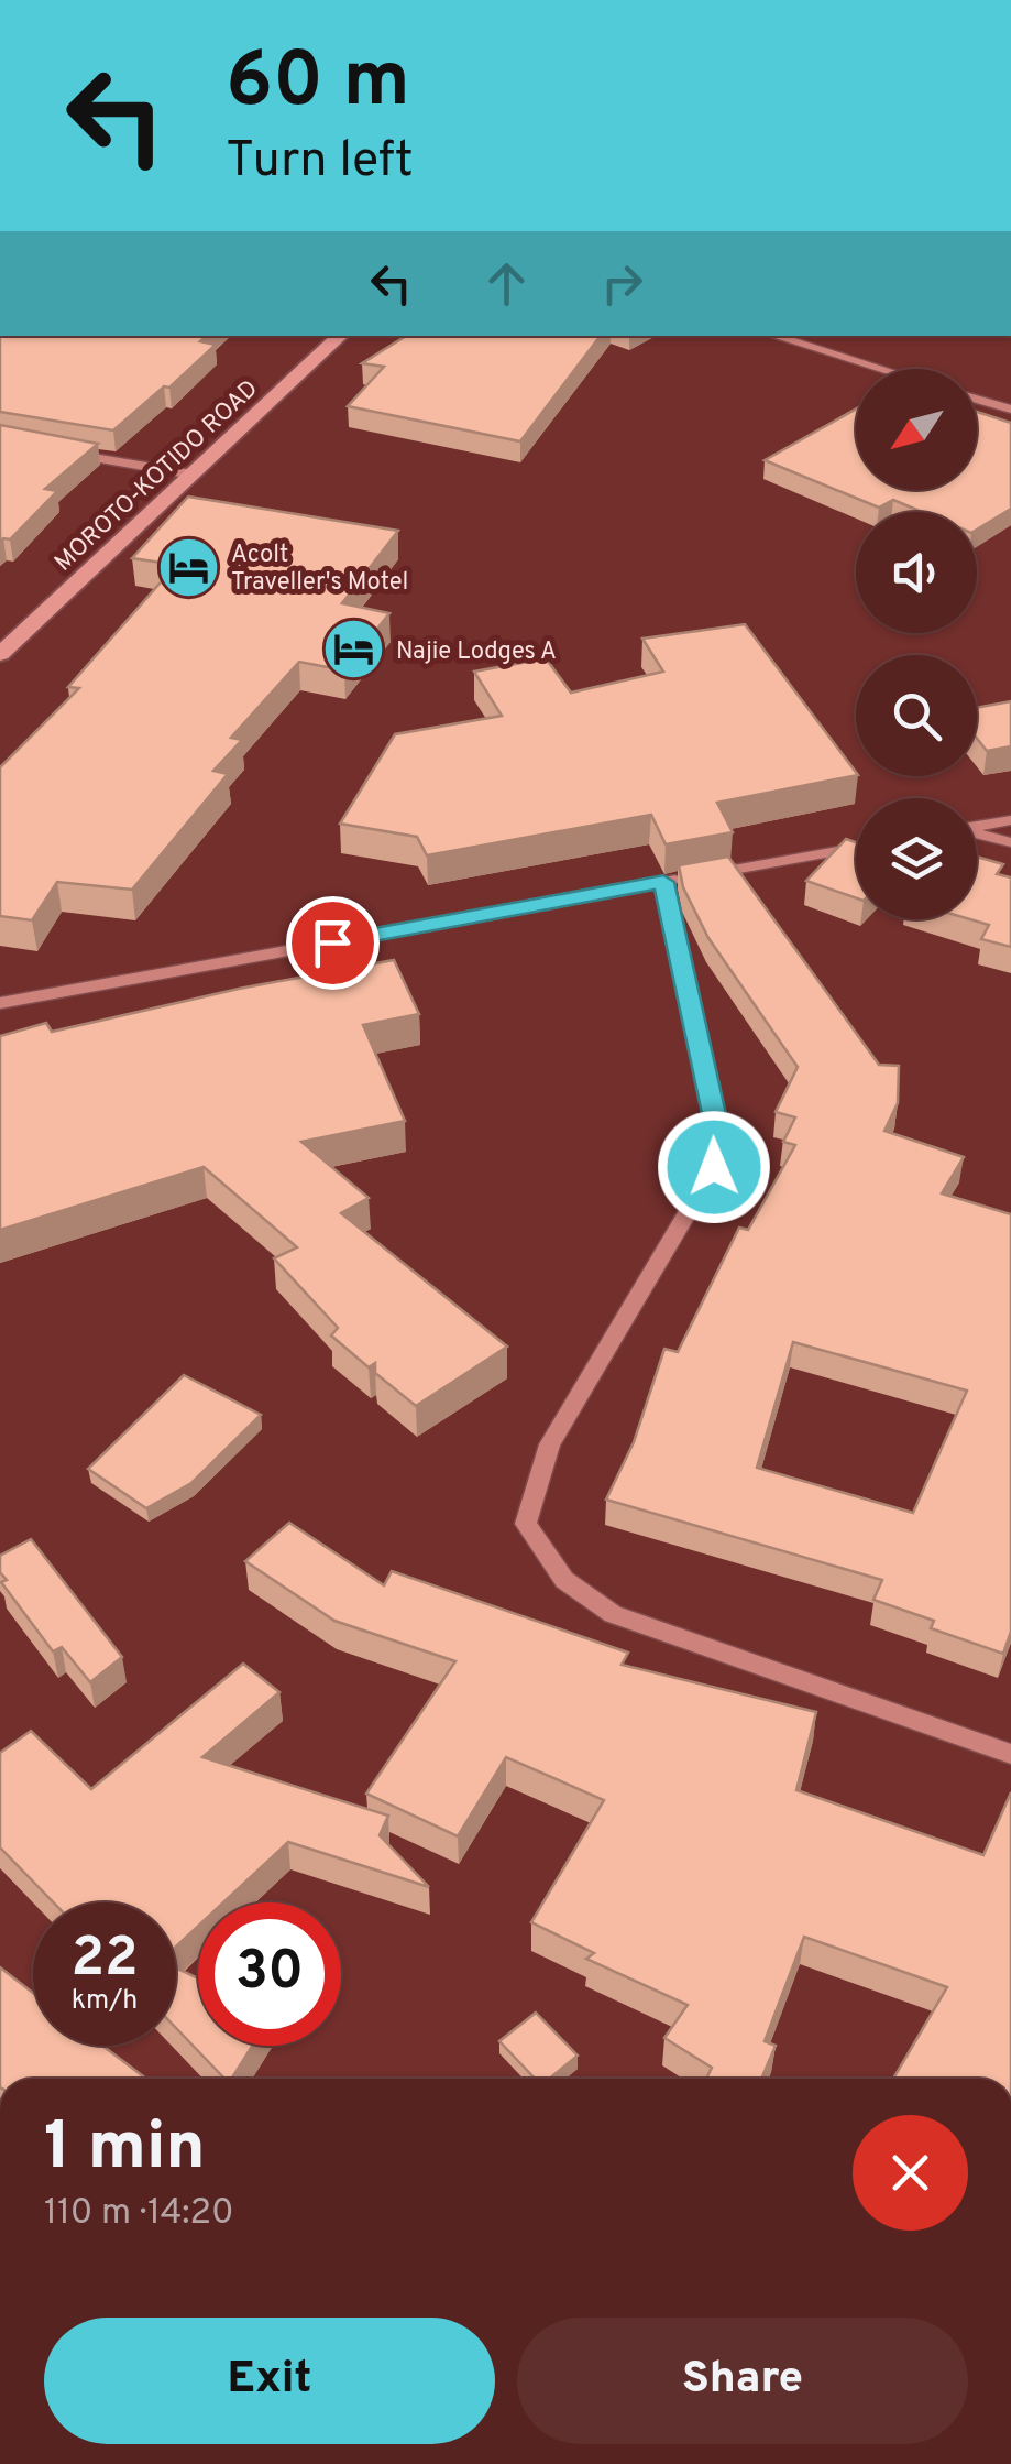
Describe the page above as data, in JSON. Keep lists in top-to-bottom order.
{
  "streets": {
    "main road": ["MOROTO-KOTIDO ROAD"]
  },
  "places": {
    "hotel": ["Acolt Traveller's Motel", "Najie Lodges A"]
  },
  "north": "bottom left",
  "page": {
    "turn": ["60 m", "Turn left"],
    "speed": "22 km/h",
    "limit": "30",
    "heading": ["1 min", "110 m · 14:20"],
    "buttons": ["Exit", "Share"]
  }
}
